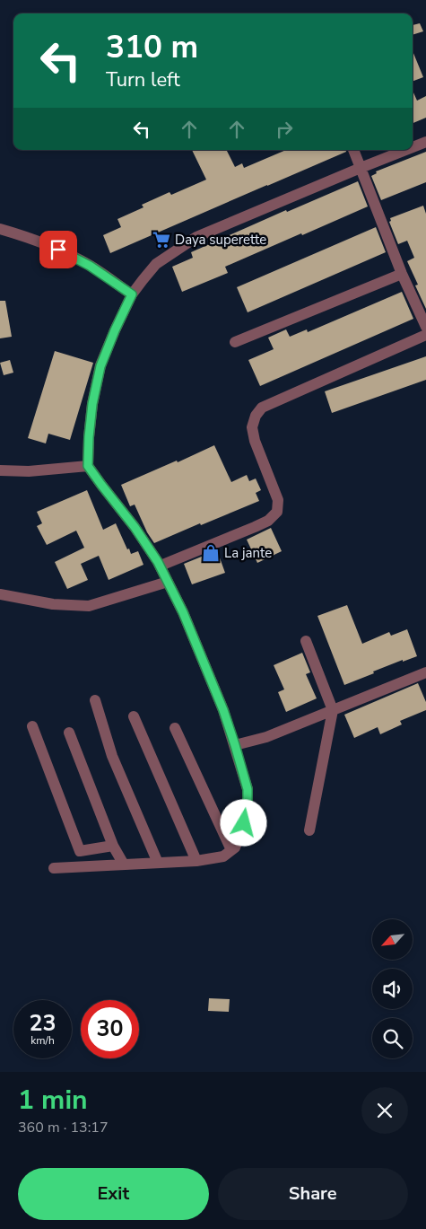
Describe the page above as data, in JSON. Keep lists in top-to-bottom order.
{
  "places": {
    "supermarket": ["Daya superette"],
    "shop": ["La jante"]
  },
  "north": "bottom left",
  "page": {
    "turn": ["310 m", "Turn left"],
    "speed": "23 km/h",
    "limit": "30",
    "heading": ["1 min", "360 m · 13:17"],
    "buttons": ["Exit", "Share"]
  }
}
